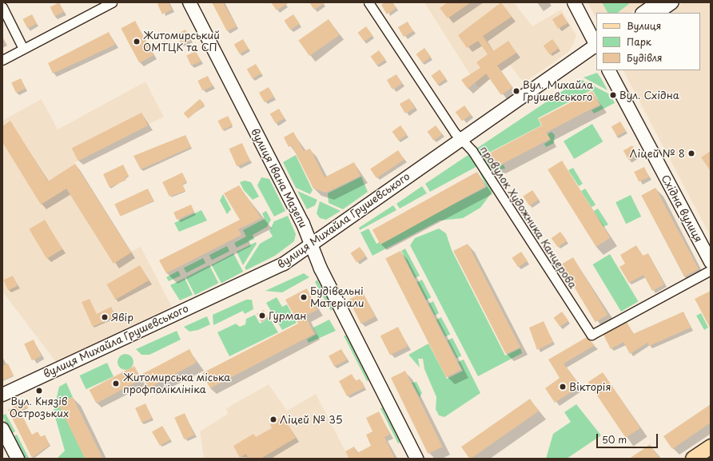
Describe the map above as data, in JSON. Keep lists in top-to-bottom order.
{
  "streets": {
    "main road": ["вулиця Івана Мазепи", "Східна вулиця", "вулиця Михайла Грушевського"],
    "street": ["провулок Художника Канцерова"]
  },
  "crossings": [
    ["вулиця Івана Мазепи", "вулиця Михайла Грушевського"],
    ["провулок Художника Канцерова", "вулиця Михайла Грушевського"]
  ],
  "places": [
    "Житомирський ОМТЦК та СП",
    "Вул. Михайла Грушевського",
    "Вул. Східна",
    "Ліцей № 8",
    "Будівельні Матеріали",
    "Гурман",
    "Явір",
    "Житомирська міська профполіклініка",
    "Вікторія",
    "Вул. Князів Острозьких",
    "Ліцей № 35"
  ],
  "legend": ["Вулиця", "Парк", "Будівля"],
  "scale_bar": "50 m"
}
